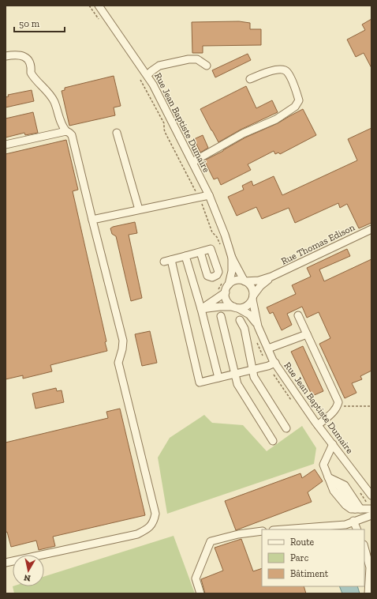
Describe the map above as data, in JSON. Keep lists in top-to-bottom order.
{
  "streets": {
    "street": ["Rue Jean Baptiste Dumaire", "Rue Thomas Edison"]
  },
  "crossings": [
    ["Rue Jean Baptiste Dumaire", "Rue Thomas Edison"]
  ],
  "legend": ["Route", "Parc", "Bâtiment"],
  "scale_bar": "50 m",
  "north": "bottom"
}
